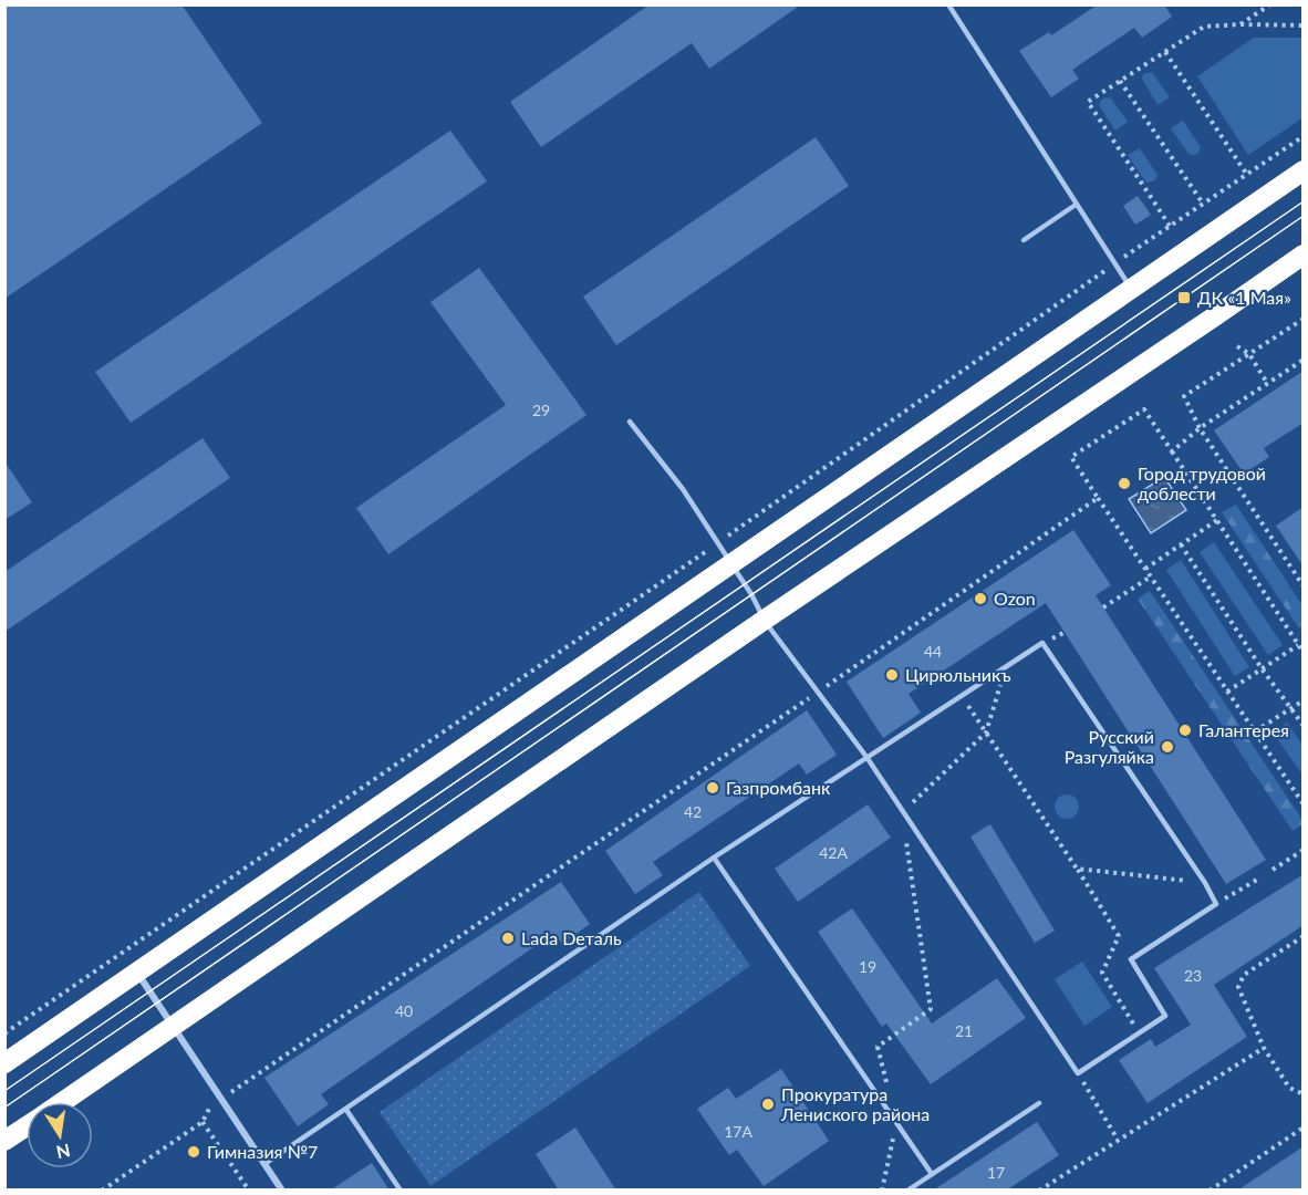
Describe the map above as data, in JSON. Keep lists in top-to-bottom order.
{
  "places": {
    "transit": ["ДК «1 Мая»"],
    "other": [
      "Город трудовой доблести",
      "Ozon",
      "Цирюльникъ",
      "Галантерея",
      "Русский Разгуляйка",
      "Газпромбанк",
      "Lada Dеталь",
      "Прокуратура Лениского района",
      "Гимназия №7"
    ]
  },
  "house_numbers": [
    "29",
    "44",
    "42",
    "42А",
    "19",
    "23",
    "40",
    "21",
    "17А",
    "17"
  ],
  "north": "bottom"
}
